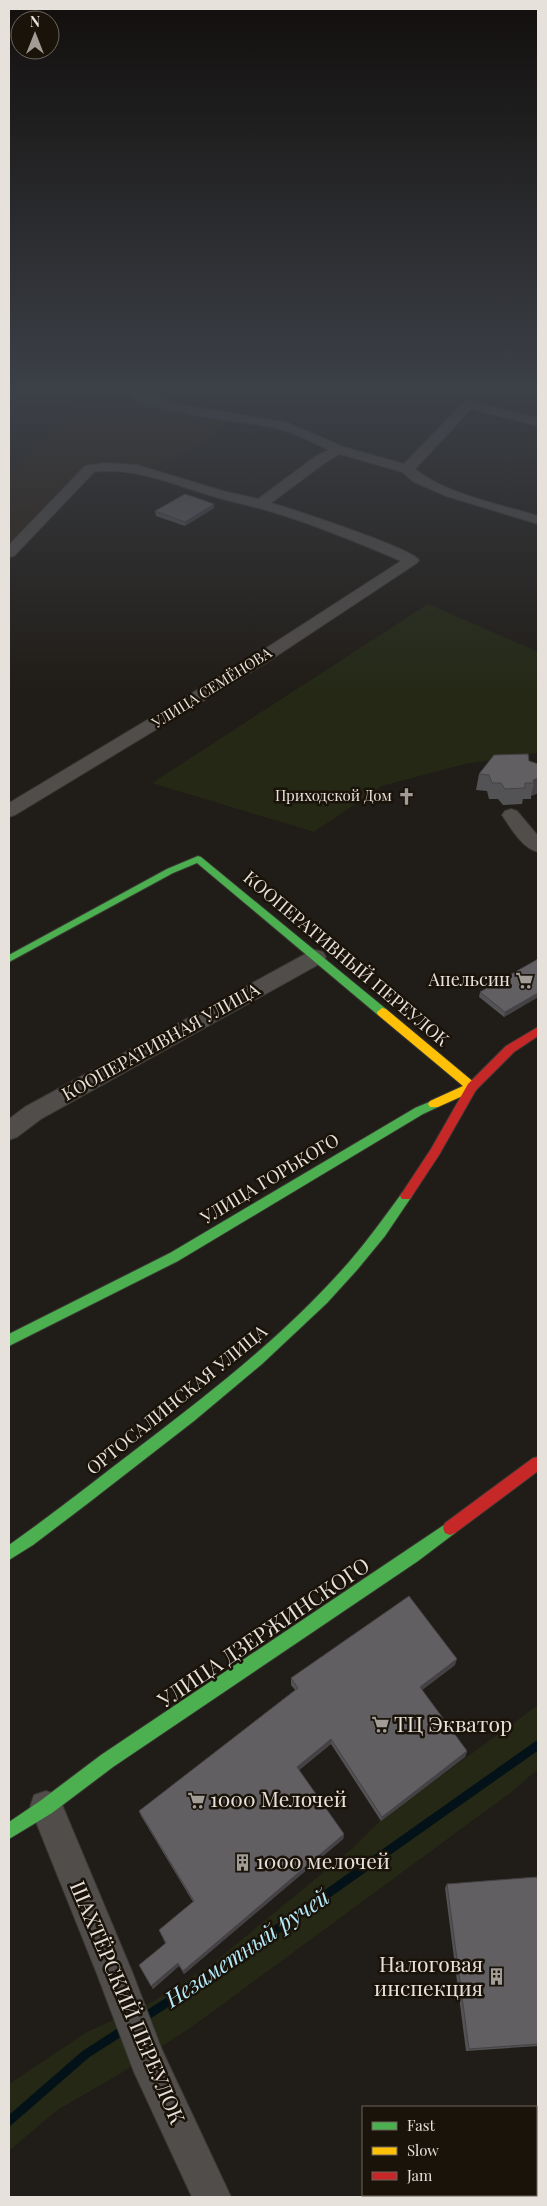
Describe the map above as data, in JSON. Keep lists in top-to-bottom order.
{
  "streets": {
    "street": [
      "УЛИЦА СЕМЁНОВА",
      "КООПЕРАТИВНЫЙ ПЕРЕУЛОК",
      "КООПЕРАТИВНАЯ УЛИЦА",
      "УЛИЦА ГОРЬКОГО",
      "ОРТОСАЛИНСКАЯ УЛИЦА",
      "УЛИЦА ДЗЕРЖИНСКОГО",
      "ШАХТЁРСКИЙ ПЕРЕУЛОК"
    ]
  },
  "crossings": [
    ["КООПЕРАТИВНЫЙ ПЕРЕУЛОК", "КООПЕРАТИВНАЯ УЛИЦА"],
    ["КООПЕРАТИВНЫЙ ПЕРЕУЛОК", "УЛИЦА ГОРЬКОГО"],
    ["КООПЕРАТИВНЫЙ ПЕРЕУЛОК", "ОРТОСАЛИНСКАЯ УЛИЦА"],
    ["УЛИЦА ГОРЬКОГО", "ОРТОСАЛИНСКАЯ УЛИЦА"],
    ["УЛИЦА ДЗЕРЖИНСКОГО", "ШАХТЁРСКИЙ ПЕРЕУЛОК"]
  ],
  "water": ["Незаметный ручей"],
  "places": {
    "church": ["Приходской Дом"],
    "supermarket": ["Апельсин", "ТЦ Экватор", "1000 Мелочей"],
    "building": ["1000 мелочей", "Налоговая инспекция"]
  },
  "legend": ["Fast", "Slow", "Jam"],
  "north": "top"
}
